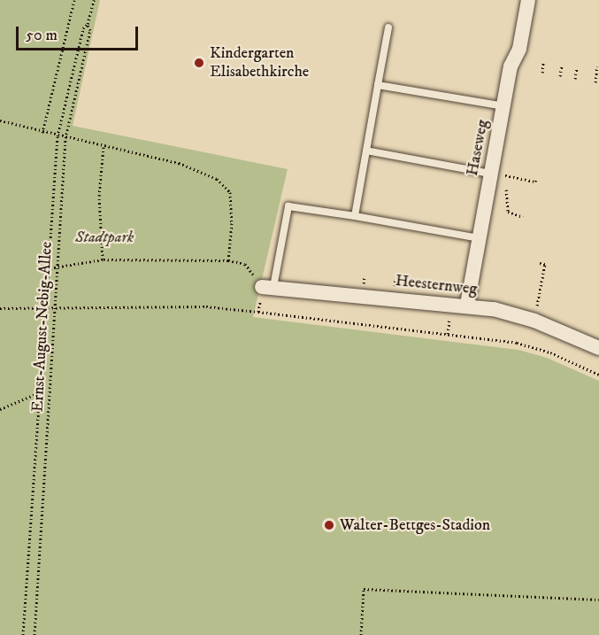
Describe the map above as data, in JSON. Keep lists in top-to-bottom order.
{
  "streets": {
    "street": ["Haseweg", "Heesternweg"],
    "path": ["Ernst-August-Nebig-Allee"]
  },
  "crossings": [
    ["Haseweg", "Heesternweg"]
  ],
  "parks": ["Stadtpark"],
  "places": ["Kindergarten Elisabethkirche", "Walter-Bettges-Stadion"],
  "scale_bar": "50 m"
}
